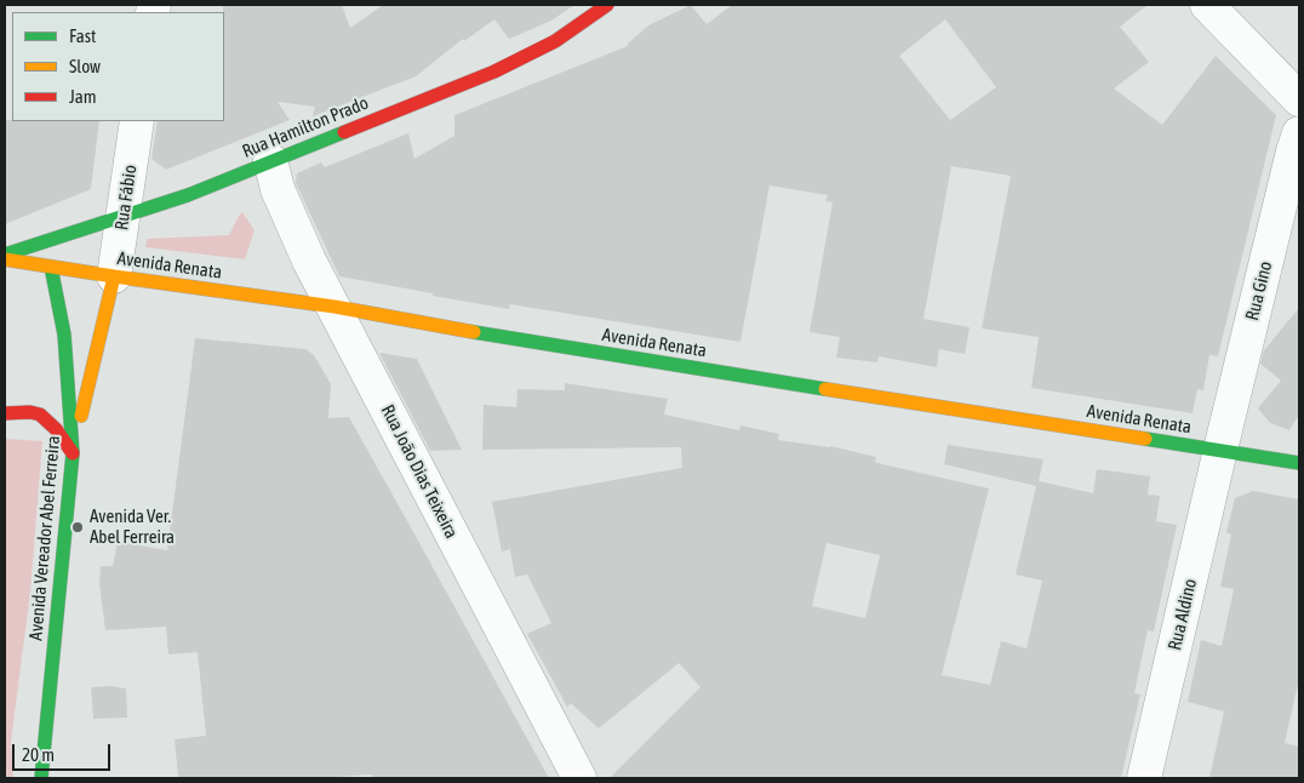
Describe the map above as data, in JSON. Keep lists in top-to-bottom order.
{
  "streets": {
    "main road": ["Rua Hamilton Prado", "Avenida Renata", "Avenida Vereador Abel Ferreira"],
    "street": [
      "Rua Fábio",
      "Rua Gino",
      "Rua João Dias Teixeira",
      "Rua Aldino"
    ]
  },
  "crossings": [
    ["Rua Hamilton Prado", "Rua Fábio"],
    ["Rua Hamilton Prado", "Rua João Dias Teixeira"],
    ["Rua Fábio", "Avenida Renata"],
    ["Avenida Renata", "Rua Gino"],
    ["Avenida Renata", "Rua João Dias Teixeira"],
    ["Avenida Renata", "Avenida Vereador Abel Ferreira"],
    ["Avenida Renata", "Rua Aldino"],
    ["Rua Gino", "Rua Aldino"]
  ],
  "places": ["Avenida Ver. Abel Ferreira"],
  "legend": ["Fast", "Slow", "Jam"],
  "scale_bar": "20 m"
}
